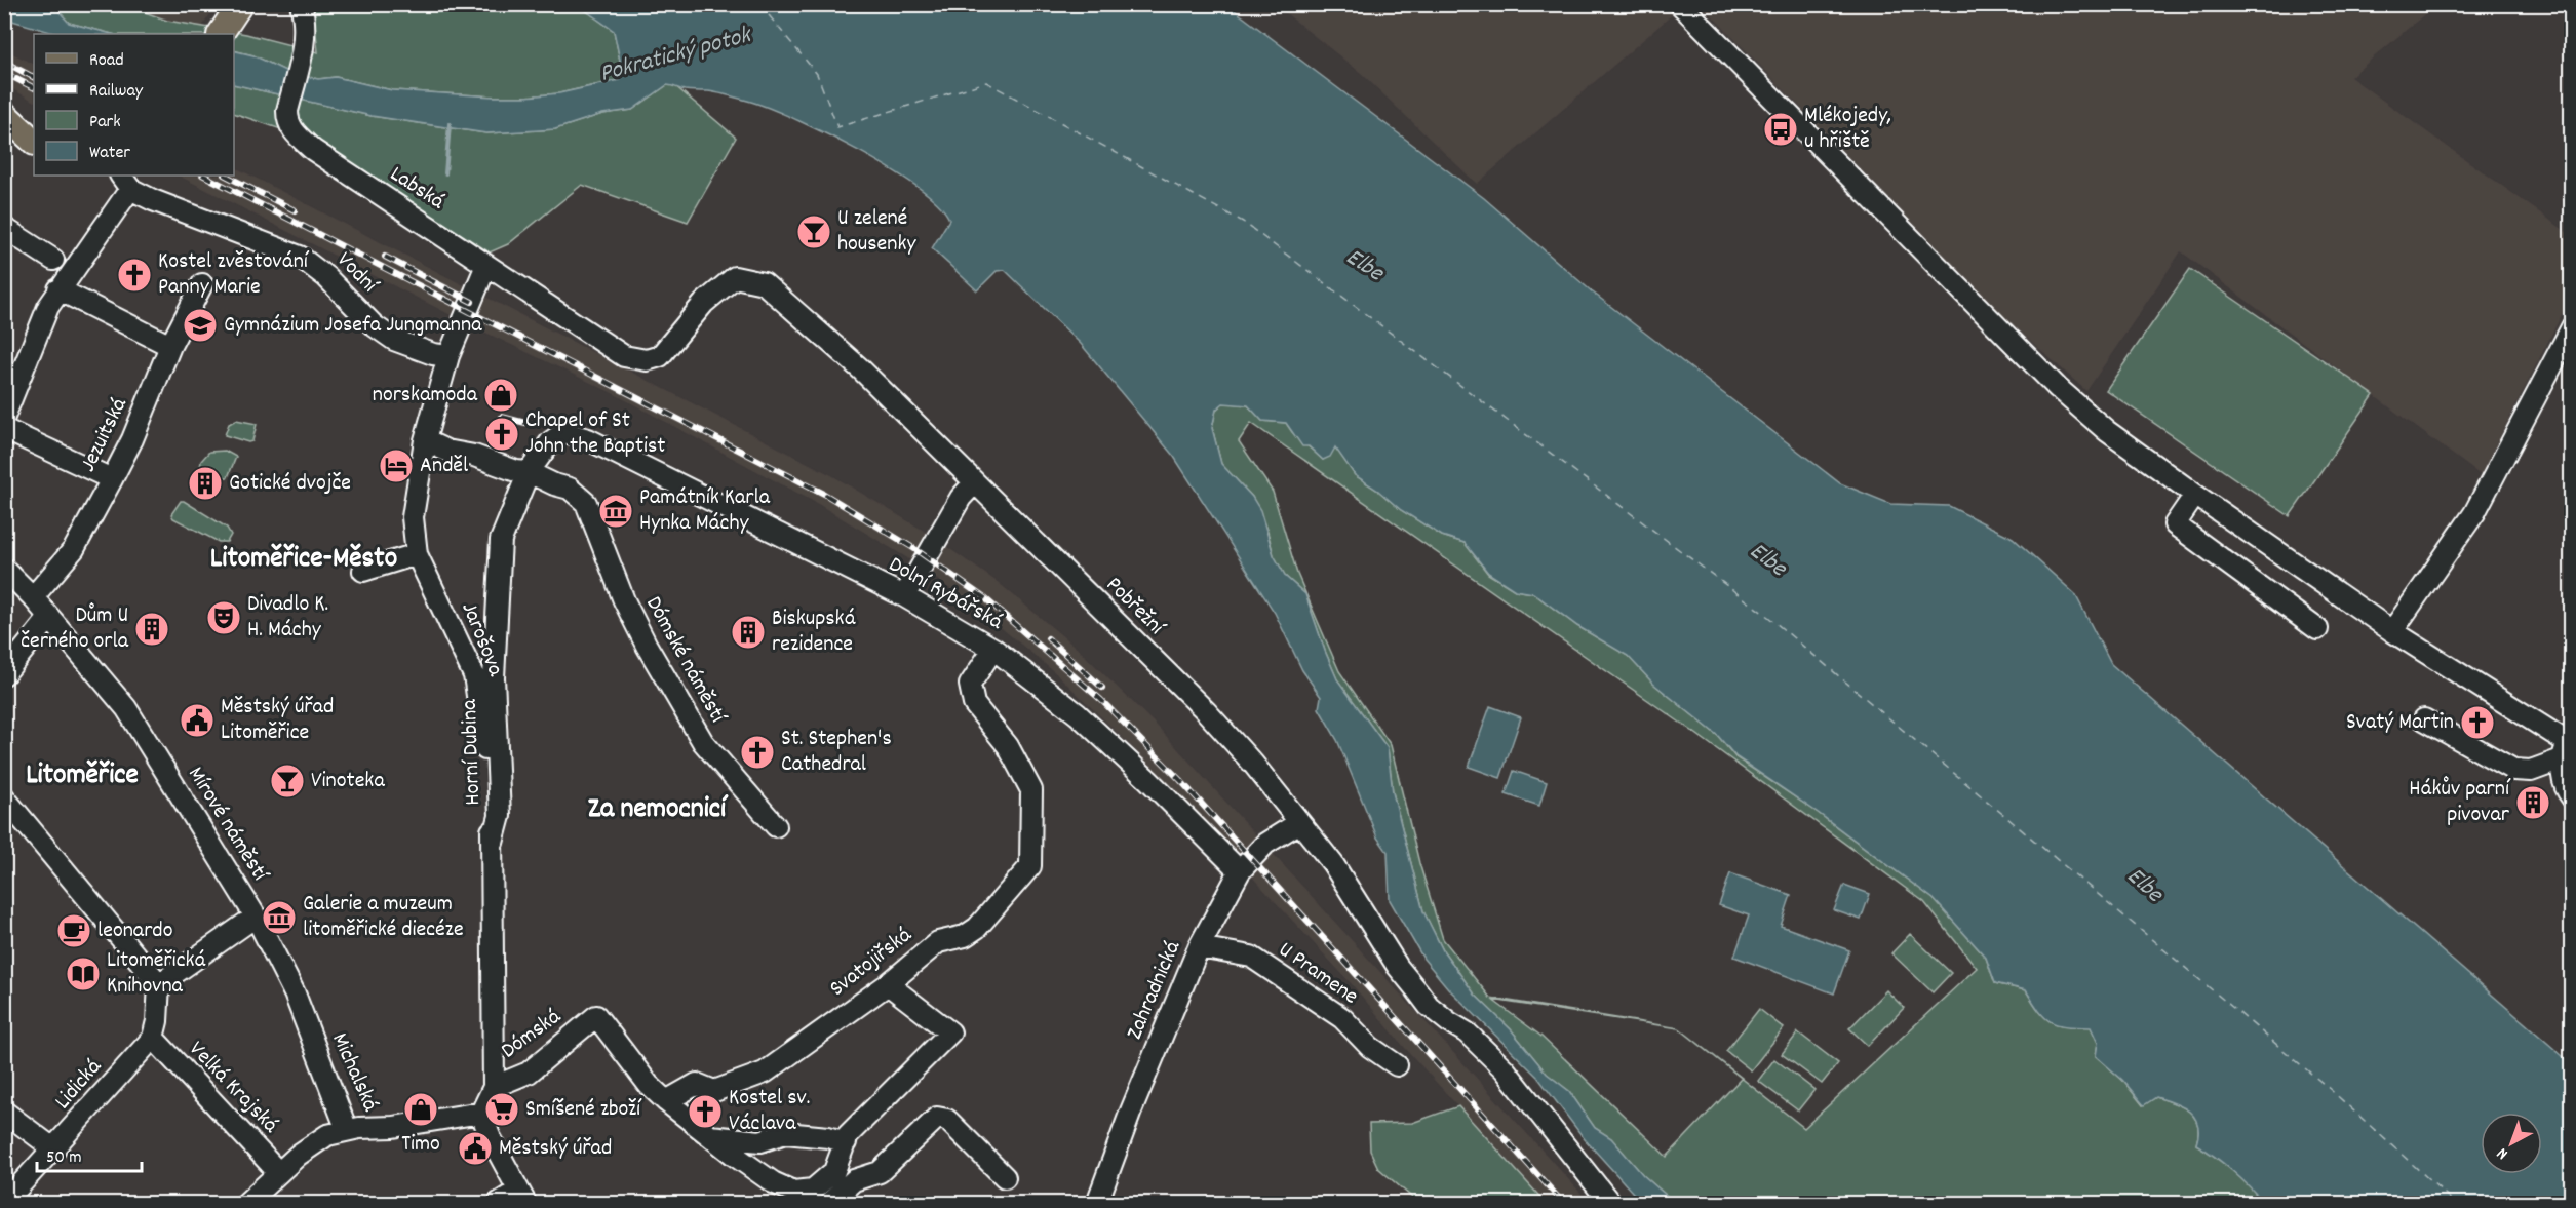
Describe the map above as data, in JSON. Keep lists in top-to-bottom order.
{
  "streets": {
    "street": [
      "Labská",
      "Vodní",
      "Jezuitská",
      "Dolní Rybářská",
      "Pobřežní",
      "Jarošova",
      "Dómské náměstí",
      "Horní Dubina",
      "Mírové náměstí",
      "Svatojiřská",
      "U Pramene",
      "Zahradnická",
      "Dómská",
      "Michalská",
      "Lidická",
      "Velká Krajská"
    ]
  },
  "crossings": [
    ["Labská", "Pobřežní"],
    ["Labská", "Jarošova"],
    ["Vodní", "Jarošova"],
    ["Jezuitská", "Mírové náměstí"],
    ["Dolní Rybářská", "Horní Dubina"],
    ["Dolní Rybářská", "Svatojiřská"],
    ["Dolní Rybářská", "Zahradnická"],
    ["Pobřežní", "Zahradnická"],
    ["Jarošova", "Dómské náměstí"],
    ["Jarošova", "Horní Dubina"],
    ["Jarošova", "Dómská"],
    ["Dómské náměstí", "Horní Dubina"],
    ["Mírové náměstí", "Michalská"],
    ["Svatojiřská", "Dómská"],
    ["U Pramene", "Zahradnická"],
    ["Lidická", "Velká Krajská"]
  ],
  "districts": ["Litoměřice-Město", "Litoměřice", "Za nemocnicí"],
  "water": ["Pokratický potok", "Elbe"],
  "places": {
    "bus stop": ["Mlékojedy, u hřiště"],
    "bar": ["U zelené housenky", "Vinoteka"],
    "church": [
      "Kostel zvěstování Panny Marie",
      "Chapel of St John the Baptist",
      "Svatý Martin",
      "St. Stephen's Cathedral",
      "Kostel sv. Václava"
    ],
    "school or university": ["Gymnázium Josefa Jungmanna"],
    "shop": ["norskamoda", "Timo"],
    "hotel": ["Anděl"],
    "building": [
      "Gotické dvojče",
      "Dům U černého orla",
      "Biskupská rezidence",
      "Hákův parní pivovar"
    ],
    "museum": ["Památník Karla Hynka Máchy", "Galerie a muzeum litoměřické diecéze"],
    "theatre": ["Divadlo K. H. Máchy"],
    "public building": ["Městský úřad Litoměřice", "Městský úřad"],
    "cafe": ["leonardo"],
    "library": ["Litoměřická Knihovna"],
    "supermarket": ["Smíšené zboží"]
  },
  "legend": [
    "Road",
    "Railway",
    "Park",
    "Water"
  ],
  "scale_bar": "50 m",
  "north": "bottom left"
}
